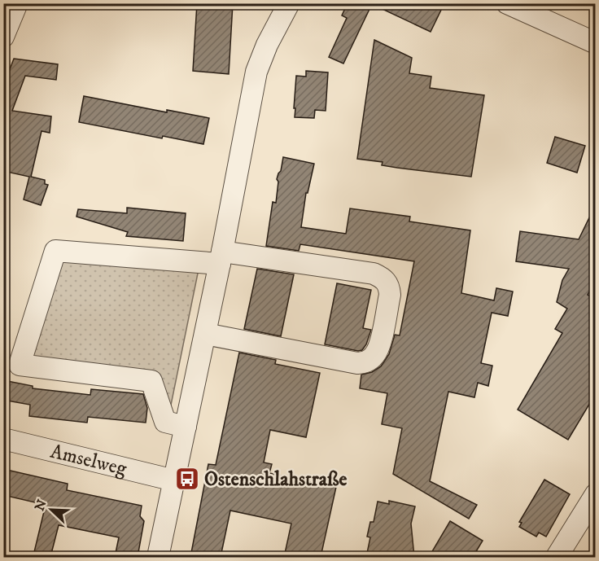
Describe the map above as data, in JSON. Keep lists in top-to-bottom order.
{
  "streets": {
    "street": ["Amselweg"]
  },
  "places": {
    "bus stop": ["Ostenschlahstraße"]
  },
  "north": "top left"
}
